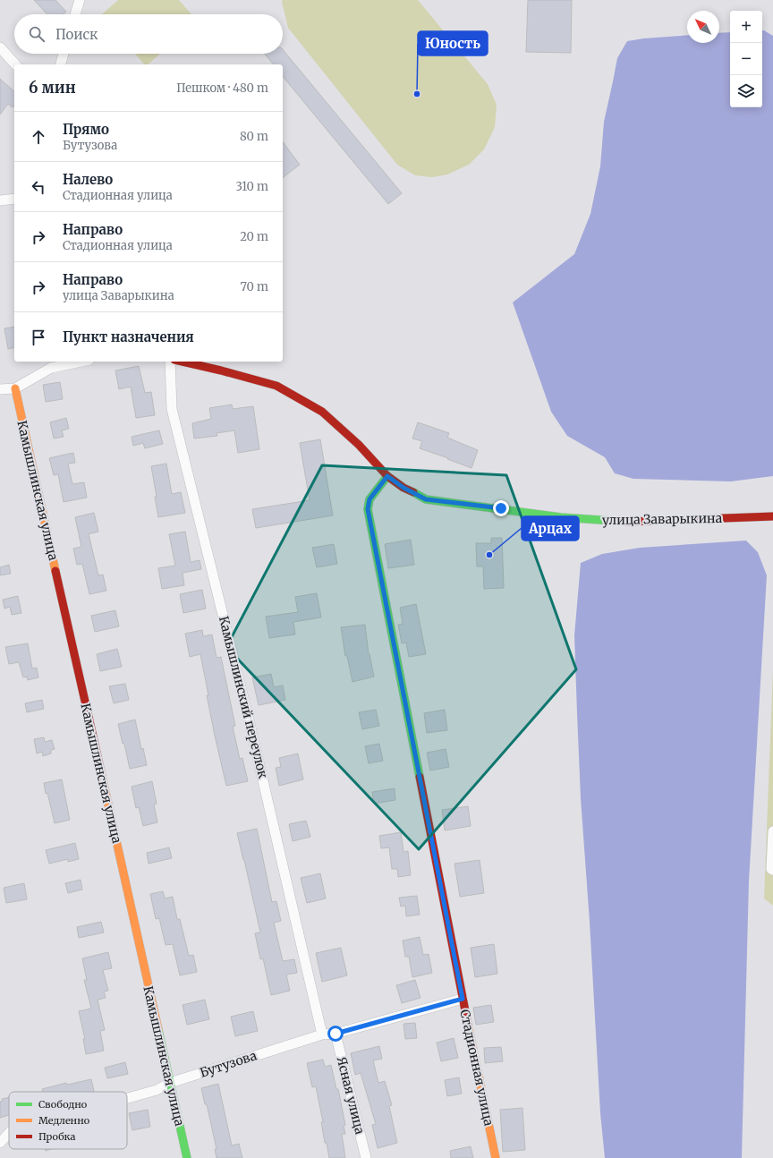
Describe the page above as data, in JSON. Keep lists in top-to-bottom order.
{
  "streets": {
    "street": [
      "Камышлинская улица",
      "улица Заварыкина",
      "Камышлинский переулок",
      "Бутузова",
      "Стадионная улица",
      "Ясная улица"
    ]
  },
  "crossings": [
    ["Камышлинская улица", "Бутузова"],
    ["улица Заварыкина", "Стадионная улица"],
    ["Камышлинский переулок", "Бутузова"],
    ["Бутузова", "Стадионная улица"],
    ["Бутузова", "Ясная улица"]
  ],
  "places": ["Юность", "Арцах"],
  "legend": ["Свободно", "Медленно", "Пробка"],
  "north": "top left",
  "page": {
    "map_buttons": ["+", "−"],
    "search": "Поиск",
    "heading": ["6 мин", "Пешком · 480 m"],
    "list": [
      ["Прямо", "Бутузова", "80 m"],
      ["Налево", "Стадионная улица", "310 m"],
      ["Направо", "Стадионная улица", "20 m"],
      ["Направо", "улица Заварыкина", "70 m"],
      "Пункт назначения"
    ]
  }
}
